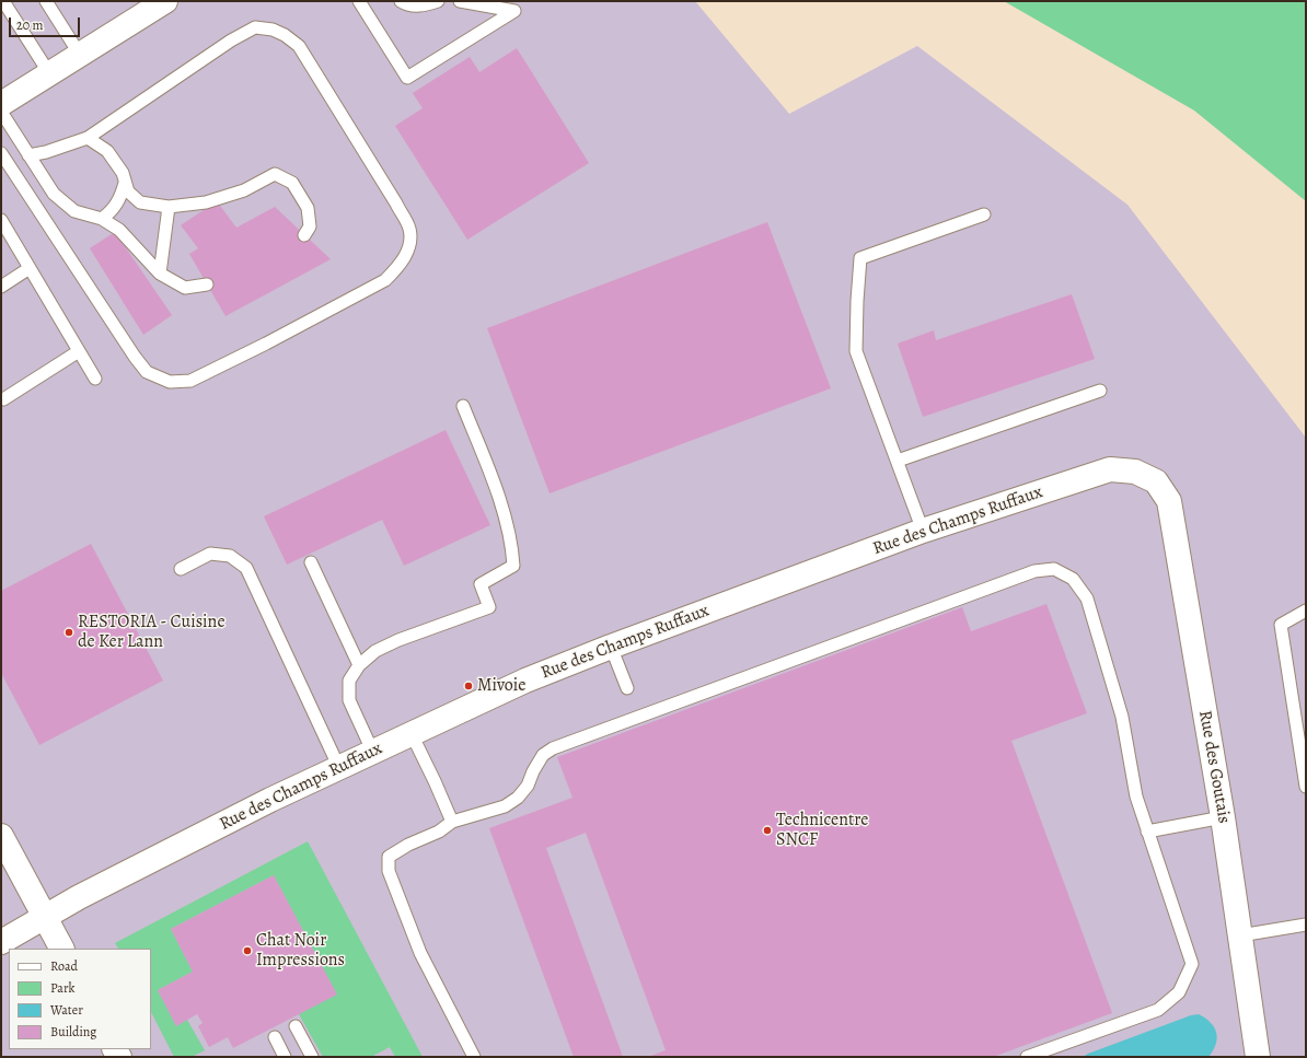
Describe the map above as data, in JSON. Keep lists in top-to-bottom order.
{
  "streets": {
    "street": ["Rue des Champs Ruffaux", "Rue des Goutais"]
  },
  "crossings": [
    ["Rue des Champs Ruffaux", "Rue des Goutais"]
  ],
  "places": [
    "RESTORIA - Cuisine de Ker Lann",
    "Mivoie",
    "Technicentre SNCF",
    "Chat Noir Impressions"
  ],
  "legend": [
    "Road",
    "Park",
    "Water",
    "Building"
  ],
  "scale_bar": "20 m"
}
